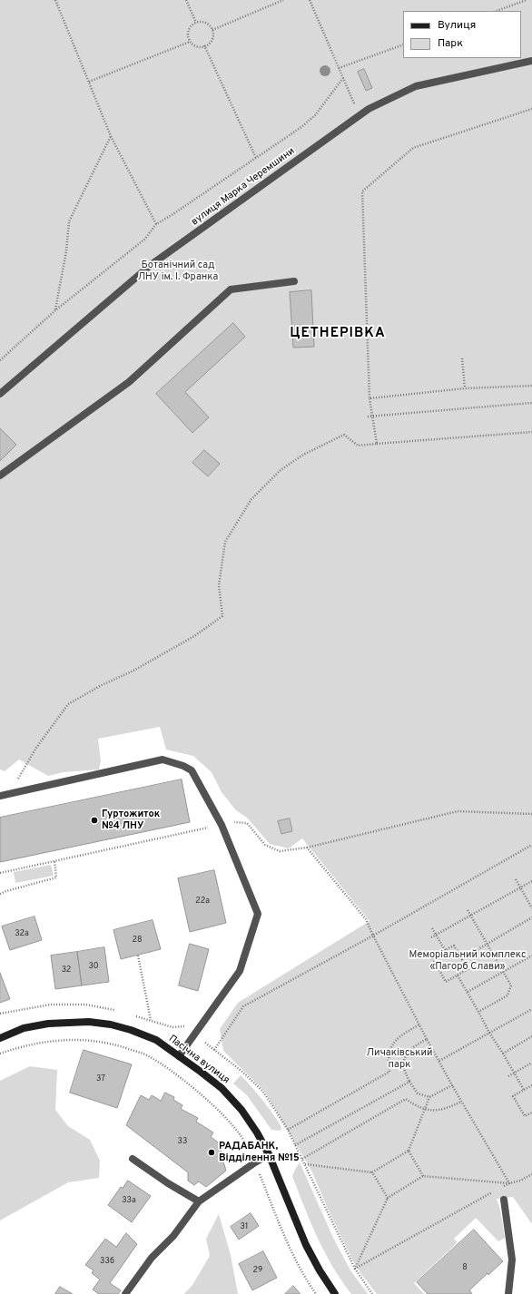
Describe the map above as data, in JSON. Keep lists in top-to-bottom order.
{
  "streets": {
    "main road": ["Пасічна вулиця"],
    "lane": ["вулиця Марка Черемшини"]
  },
  "districts": ["ЦЕТНЕРІВКА"],
  "parks": ["Ботанічний сад ЛНУ ім. І. Франка", "Меморіальний комплекс «Пагорб Слави»", "Личаківський парк"],
  "places": ["Гуртожиток №4 ЛНУ", "РАДАБАНК, Відділення №15"],
  "house_numbers": [
    "22а",
    "32а",
    "28",
    "30",
    "32",
    "37",
    "33",
    "33а",
    "31",
    "33б",
    "8",
    "29"
  ],
  "legend": ["Вулиця", "Парк"]
}
